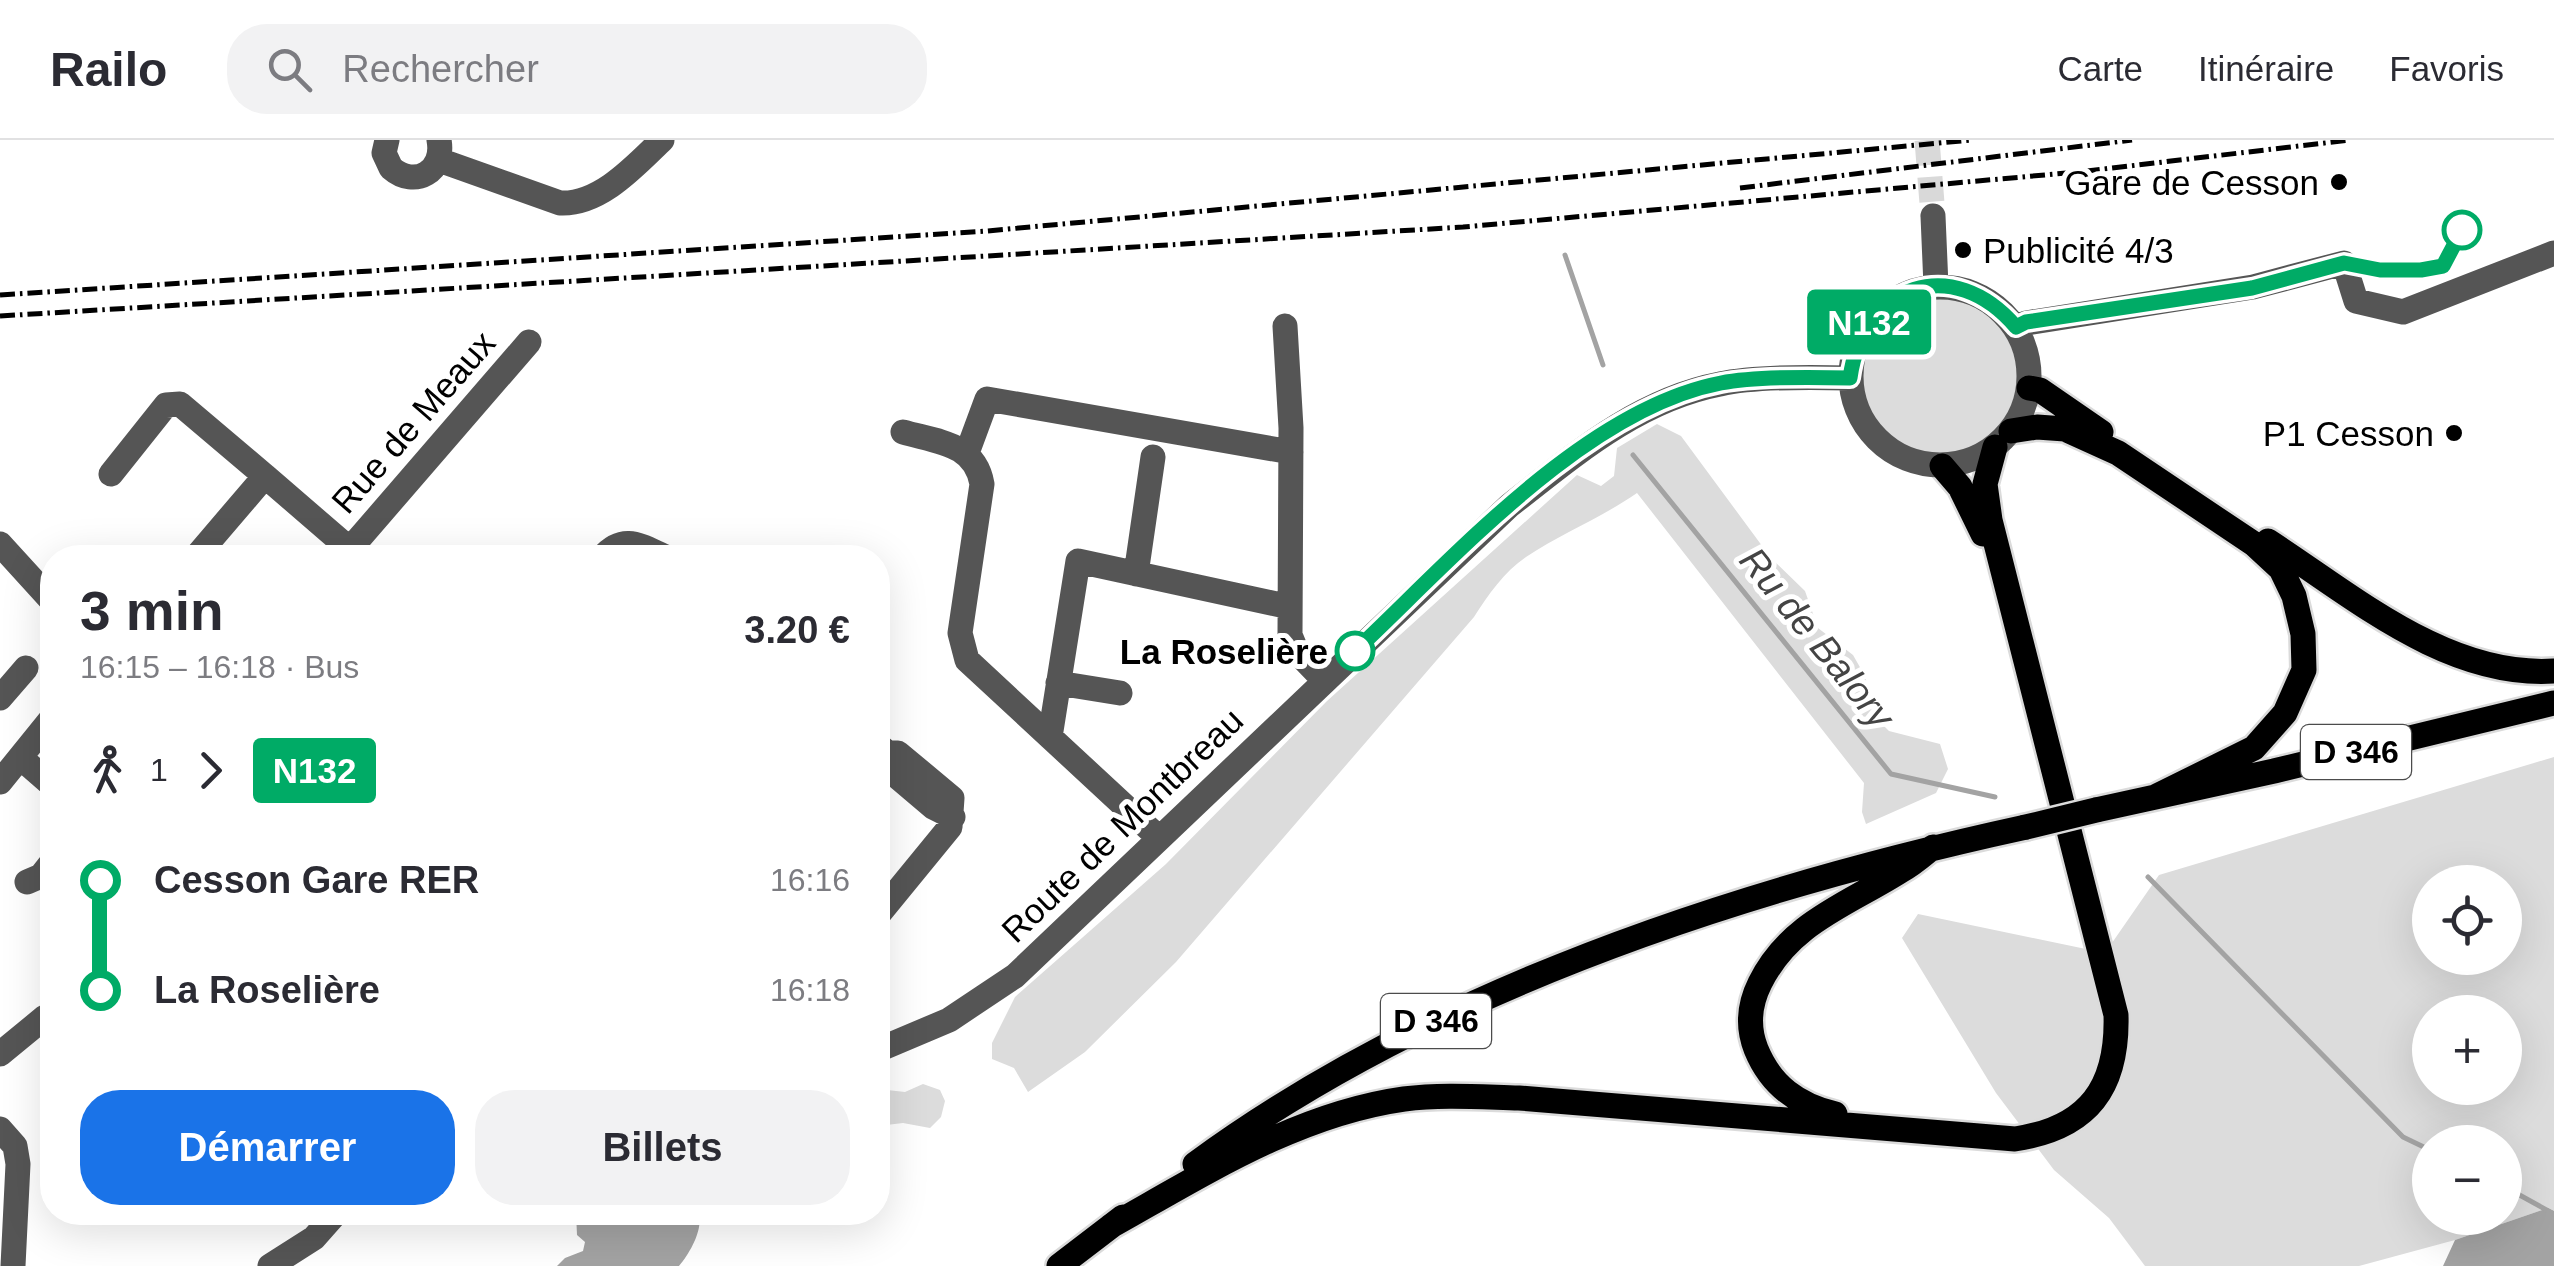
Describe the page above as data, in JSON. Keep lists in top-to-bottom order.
{
  "streets": {
    "main road": ["D 346"],
    "street": ["Rue de Meaux", "Route de Montbreau"]
  },
  "water": ["Ru de Balory"],
  "places": [
    "Gare de Cesson",
    "Publicité 4/3",
    "P1 Cesson",
    "La Roselière"
  ],
  "lines": ["bus line N132"],
  "page": {
    "header": "Railo",
    "search": "Rechercher",
    "nav": ["Carte", "Itinéraire", "Favoris"],
    "on_map": "N132",
    "heading": ["3 min", "16:15 – 16:18 · Bus", "3.20 €"],
    "legs": ["1", "N132"],
    "list": [
      {
        "name": "Cesson Gare RER",
        "value": "16:16"
      },
      {
        "name": "La Roselière",
        "value": "16:18"
      }
    ],
    "map_buttons": ["+", "−"],
    "buttons": ["Démarrer", "Billets"]
  }
}
